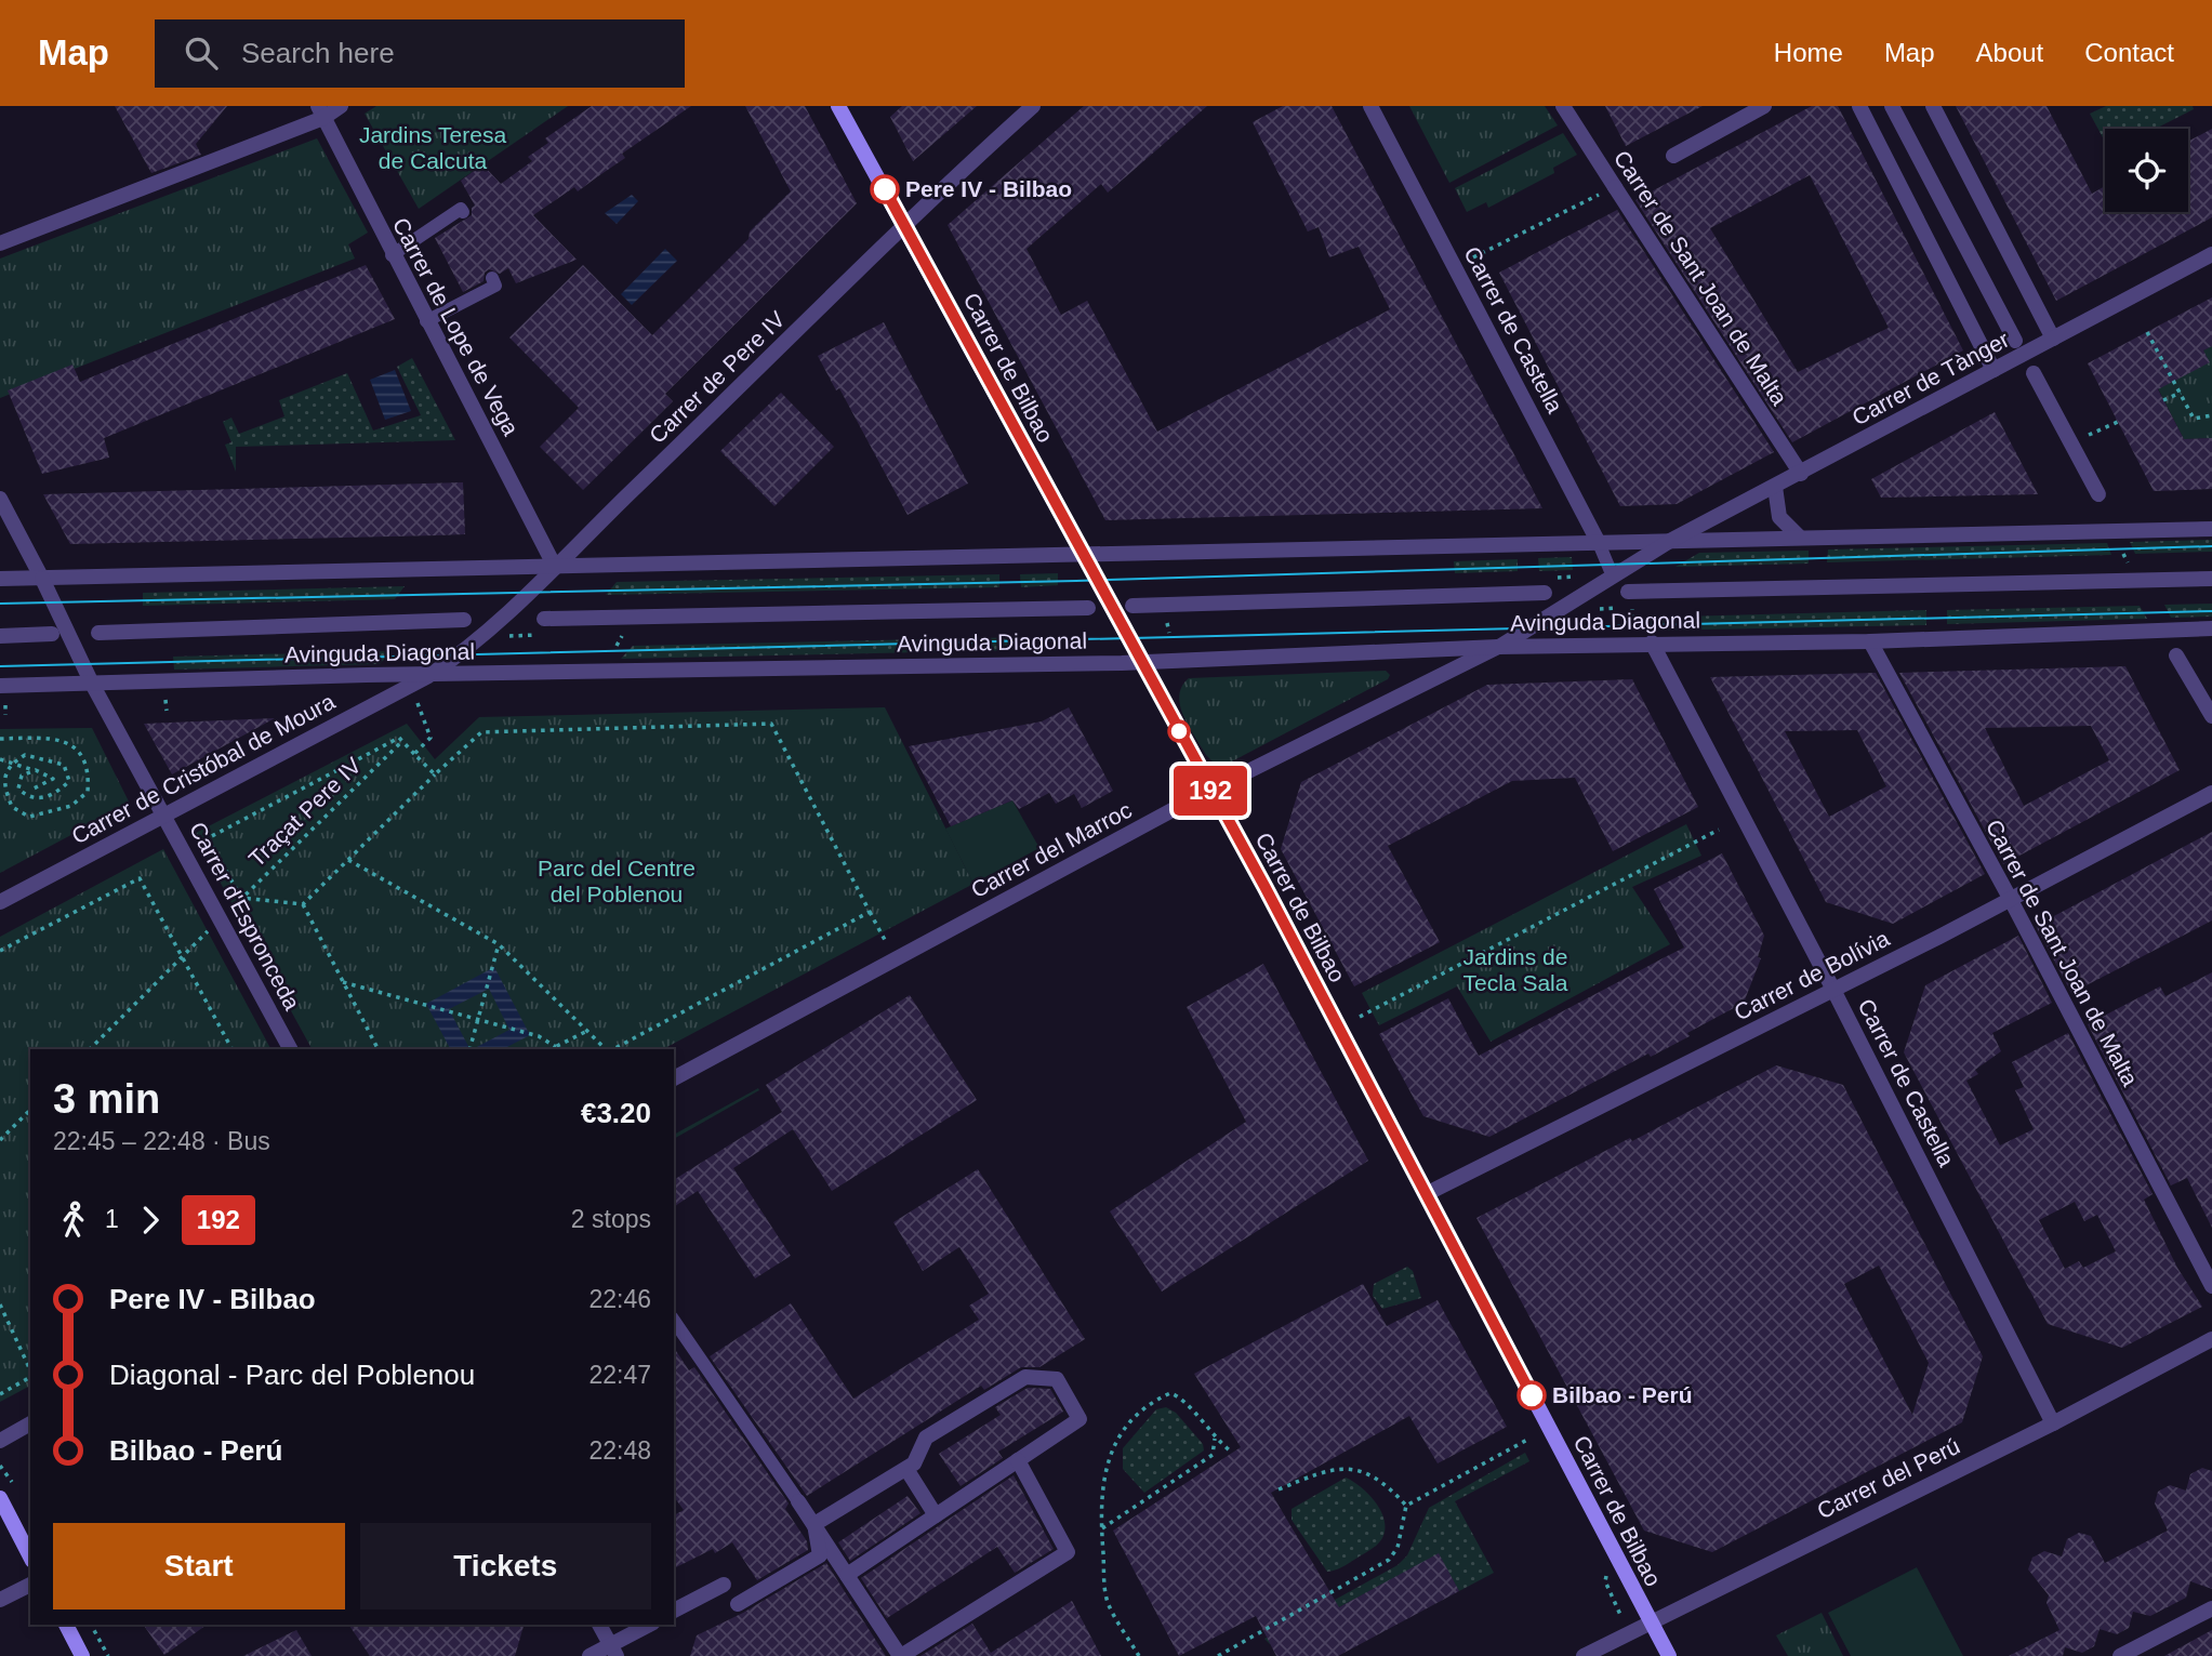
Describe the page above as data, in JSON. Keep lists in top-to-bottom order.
{
  "streets": {
    "main road": ["Carrer de Bilbao"],
    "street": [
      "Carrer de Sant Joan de Malta",
      "Carrer de Lope de Vega",
      "Carrer de Castella",
      "Carrer de Pere IV",
      "Carrer de Tànger",
      "Avinguda Diagonal",
      "Carrer de Cristóbal de Moura",
      "Carrer del Marroc",
      "Carrer d'Espronceda",
      "Carrer de Bolívia",
      "Carrer del Perú"
    ],
    "path": ["Traçat Pere IV"]
  },
  "crossings": [
    ["Carrer de Sant Joan de Malta", "Carrer de Tànger"],
    ["Carrer de Sant Joan de Malta", "Avinguda Diagonal"],
    ["Carrer de Sant Joan de Malta", "Carrer de Bolívia"],
    ["Carrer de Lope de Vega", "Carrer de Pere IV"],
    ["Carrer de Castella", "Carrer de Tànger"],
    ["Carrer de Castella", "Avinguda Diagonal"],
    ["Carrer de Castella", "Carrer del Marroc"],
    ["Carrer de Castella", "Carrer de Bolívia"],
    ["Carrer de Castella", "Carrer del Perú"],
    ["Carrer de Bilbao", "Carrer de Pere IV"],
    ["Carrer de Bilbao", "Avinguda Diagonal"],
    ["Carrer de Bilbao", "Carrer del Marroc"],
    ["Carrer de Bilbao", "Carrer de Bolívia"],
    ["Carrer de Bilbao", "Carrer del Perú"],
    ["Carrer de Pere IV", "Avinguda Diagonal"],
    ["Carrer de Pere IV", "Carrer de Cristóbal de Moura"],
    ["Carrer de Tànger", "Carrer del Marroc"],
    ["Avinguda Diagonal", "Carrer de Cristóbal de Moura"],
    ["Avinguda Diagonal", "Carrer del Marroc"],
    ["Avinguda Diagonal", "Carrer d'Espronceda"],
    ["Carrer de Cristóbal de Moura", "Carrer d'Espronceda"]
  ],
  "parks": ["Jardins Teresa de Calcuta", "Parc del Centre del Poblenou", "Jardins de Tecla Sala"],
  "places": ["Pere IV - Bilbao", "Bilbao - Perú"],
  "lines": ["bus line 192"],
  "page": {
    "header": "Map",
    "search": "Search here",
    "nav": [
      "Home",
      "Map",
      "About",
      "Contact"
    ],
    "on_map": "192",
    "heading": ["3 min", "22:45 – 22:48 · Bus", "€3.20"],
    "legs": ["1", "192", "2 stops"],
    "list": [
      {
        "name": "Pere IV - Bilbao",
        "value": "22:46"
      },
      {
        "name": "Diagonal - Parc del Poblenou",
        "value": "22:47"
      },
      {
        "name": "Bilbao - Perú",
        "value": "22:48"
      }
    ],
    "buttons": ["Start", "Tickets"]
  }
}
